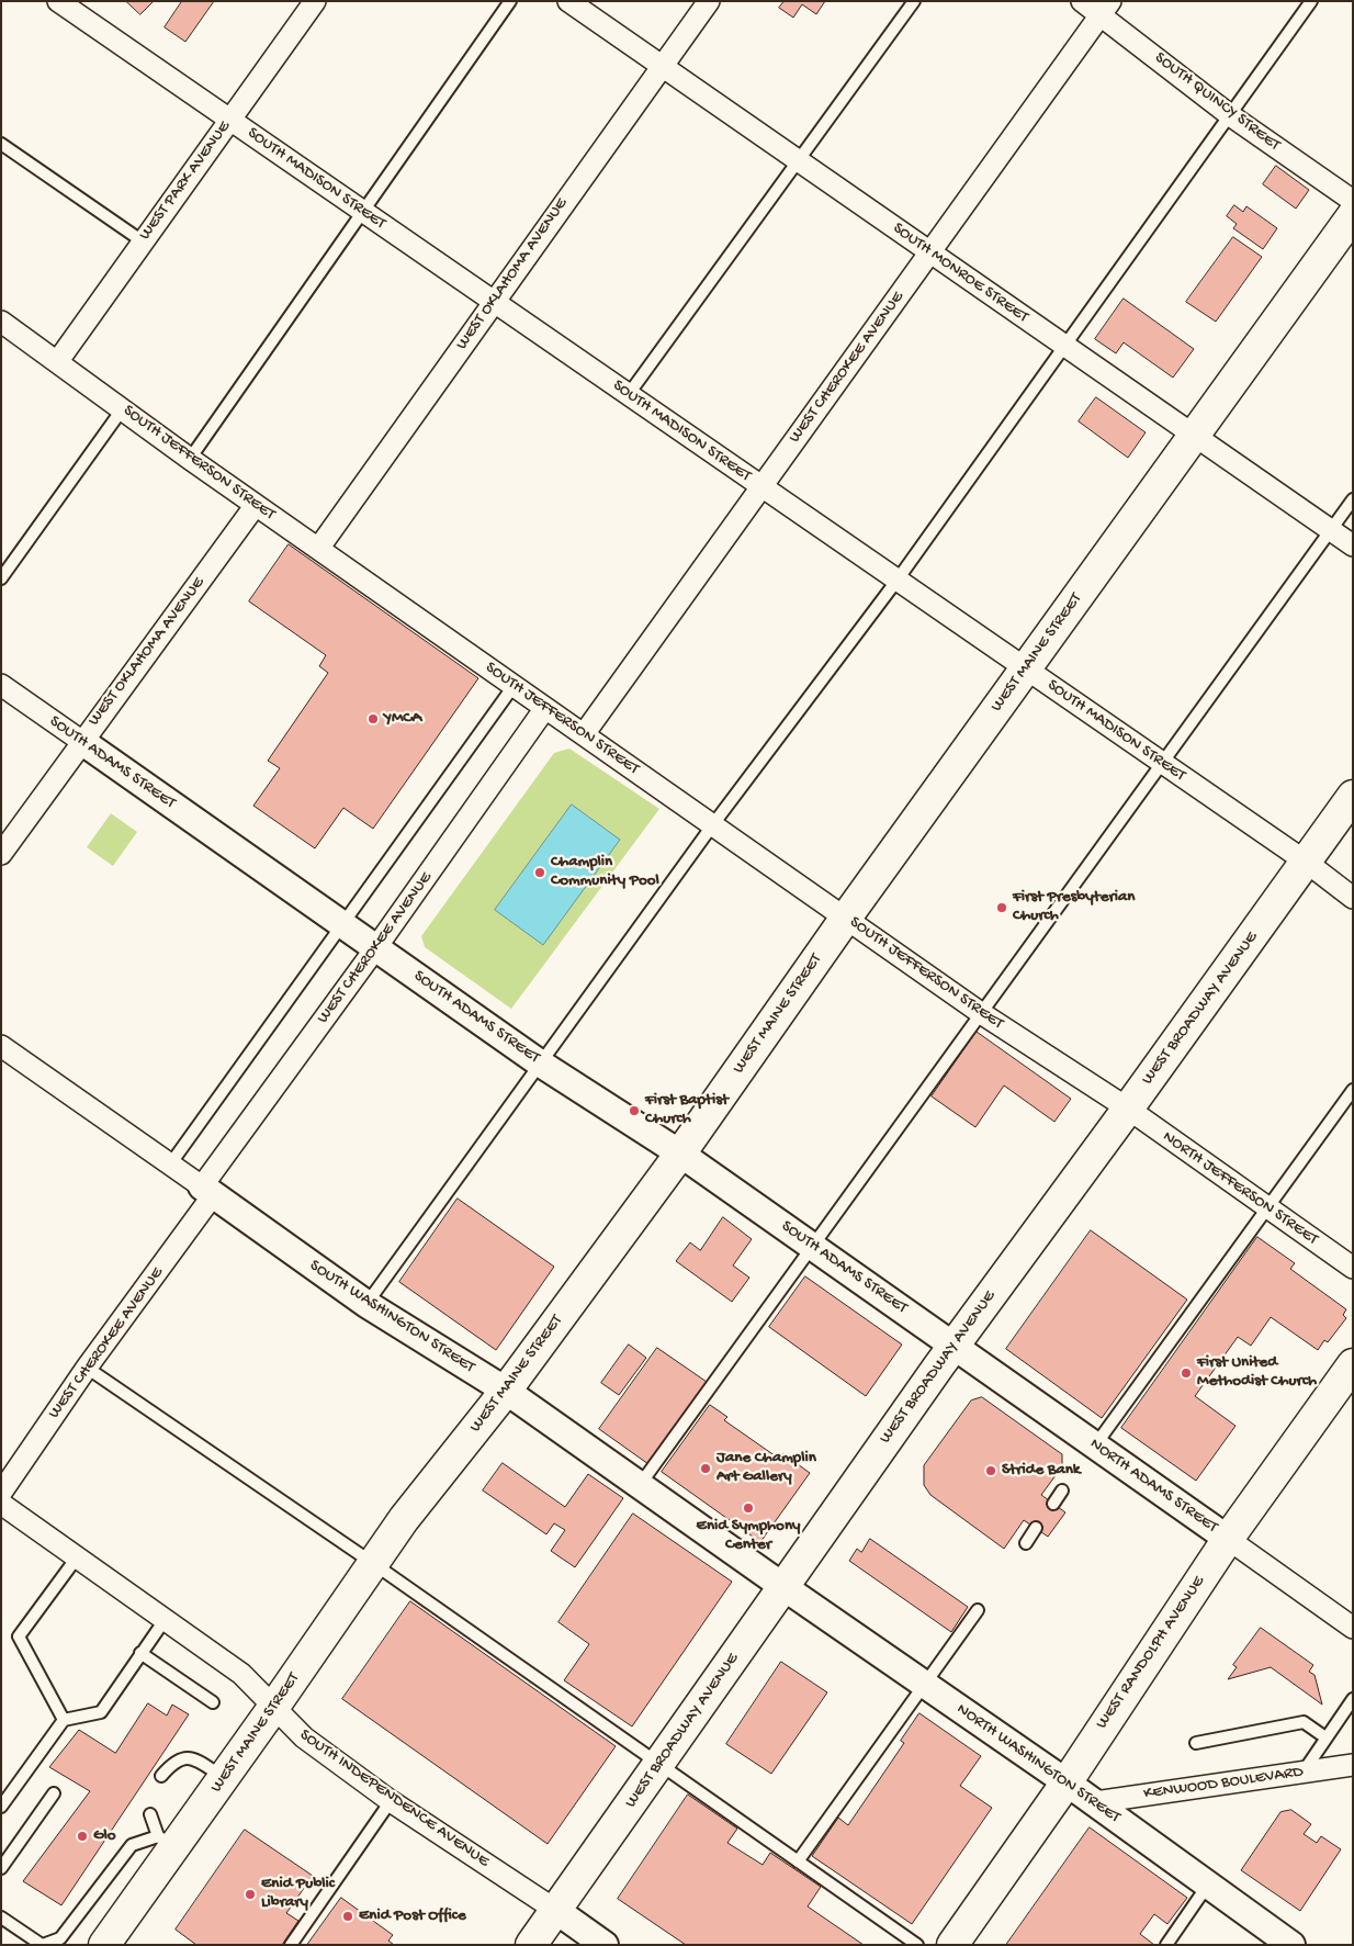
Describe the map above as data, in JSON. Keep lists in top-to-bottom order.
{
  "streets": {
    "main road": ["WEST MAINE STREET", "WEST BROADWAY AVENUE", "WEST RANDOLPH AVENUE"],
    "street": [
      "SOUTH QUINCY STREET",
      "SOUTH MADISON STREET",
      "WEST PARK AVENUE",
      "SOUTH MONROE STREET",
      "WEST OKLAHOMA AVENUE",
      "WEST CHEROKEE AVENUE",
      "SOUTH JEFFERSON STREET",
      "SOUTH ADAMS STREET",
      "NORTH JEFFERSON STREET",
      "SOUTH WASHINGTON STREET",
      "NORTH ADAMS STREET",
      "NORTH WASHINGTON STREET",
      "KENWOOD BOULEVARD",
      "SOUTH INDEPENDENCE AVENUE"
    ]
  },
  "crossings": [
    ["SOUTH QUINCY STREET", "WEST CHEROKEE AVENUE"],
    ["SOUTH MADISON STREET", "WEST PARK AVENUE"],
    ["SOUTH MADISON STREET", "WEST OKLAHOMA AVENUE"],
    ["SOUTH MADISON STREET", "WEST CHEROKEE AVENUE"],
    ["SOUTH MADISON STREET", "WEST MAINE STREET"],
    ["SOUTH MADISON STREET", "WEST BROADWAY AVENUE"],
    ["WEST PARK AVENUE", "SOUTH JEFFERSON STREET"],
    ["SOUTH MONROE STREET", "WEST OKLAHOMA AVENUE"],
    ["SOUTH MONROE STREET", "WEST CHEROKEE AVENUE"],
    ["SOUTH MONROE STREET", "WEST MAINE STREET"],
    ["WEST OKLAHOMA AVENUE", "SOUTH JEFFERSON STREET"],
    ["WEST OKLAHOMA AVENUE", "SOUTH ADAMS STREET"],
    ["WEST CHEROKEE AVENUE", "SOUTH JEFFERSON STREET"],
    ["WEST CHEROKEE AVENUE", "SOUTH ADAMS STREET"],
    ["WEST CHEROKEE AVENUE", "SOUTH WASHINGTON STREET"],
    ["SOUTH JEFFERSON STREET", "WEST MAINE STREET"],
    ["SOUTH JEFFERSON STREET", "WEST BROADWAY AVENUE"],
    ["SOUTH JEFFERSON STREET", "NORTH JEFFERSON STREET"],
    ["WEST MAINE STREET", "SOUTH ADAMS STREET"],
    ["WEST MAINE STREET", "SOUTH WASHINGTON STREET"],
    ["WEST MAINE STREET", "SOUTH INDEPENDENCE AVENUE"],
    ["SOUTH ADAMS STREET", "WEST BROADWAY AVENUE"],
    ["SOUTH ADAMS STREET", "NORTH ADAMS STREET"],
    ["WEST BROADWAY AVENUE", "NORTH JEFFERSON STREET"],
    ["WEST BROADWAY AVENUE", "SOUTH WASHINGTON STREET"],
    ["WEST BROADWAY AVENUE", "NORTH ADAMS STREET"],
    ["WEST BROADWAY AVENUE", "NORTH WASHINGTON STREET"],
    ["WEST BROADWAY AVENUE", "SOUTH INDEPENDENCE AVENUE"],
    ["SOUTH WASHINGTON STREET", "NORTH WASHINGTON STREET"],
    ["NORTH ADAMS STREET", "WEST RANDOLPH AVENUE"],
    ["WEST RANDOLPH AVENUE", "NORTH WASHINGTON STREET"],
    ["NORTH WASHINGTON STREET", "KENWOOD BOULEVARD"]
  ],
  "places": [
    "YMCA",
    "Champlin Community Pool",
    "First Presbyterian Church",
    "First Baptist Church",
    "First United Methodist Church",
    "Jane Champlin Art Gallery",
    "Stride Bank",
    "Enid Symphony Center",
    "Glo",
    "Enid Public Library",
    "Enid Post Office"
  ]
}
